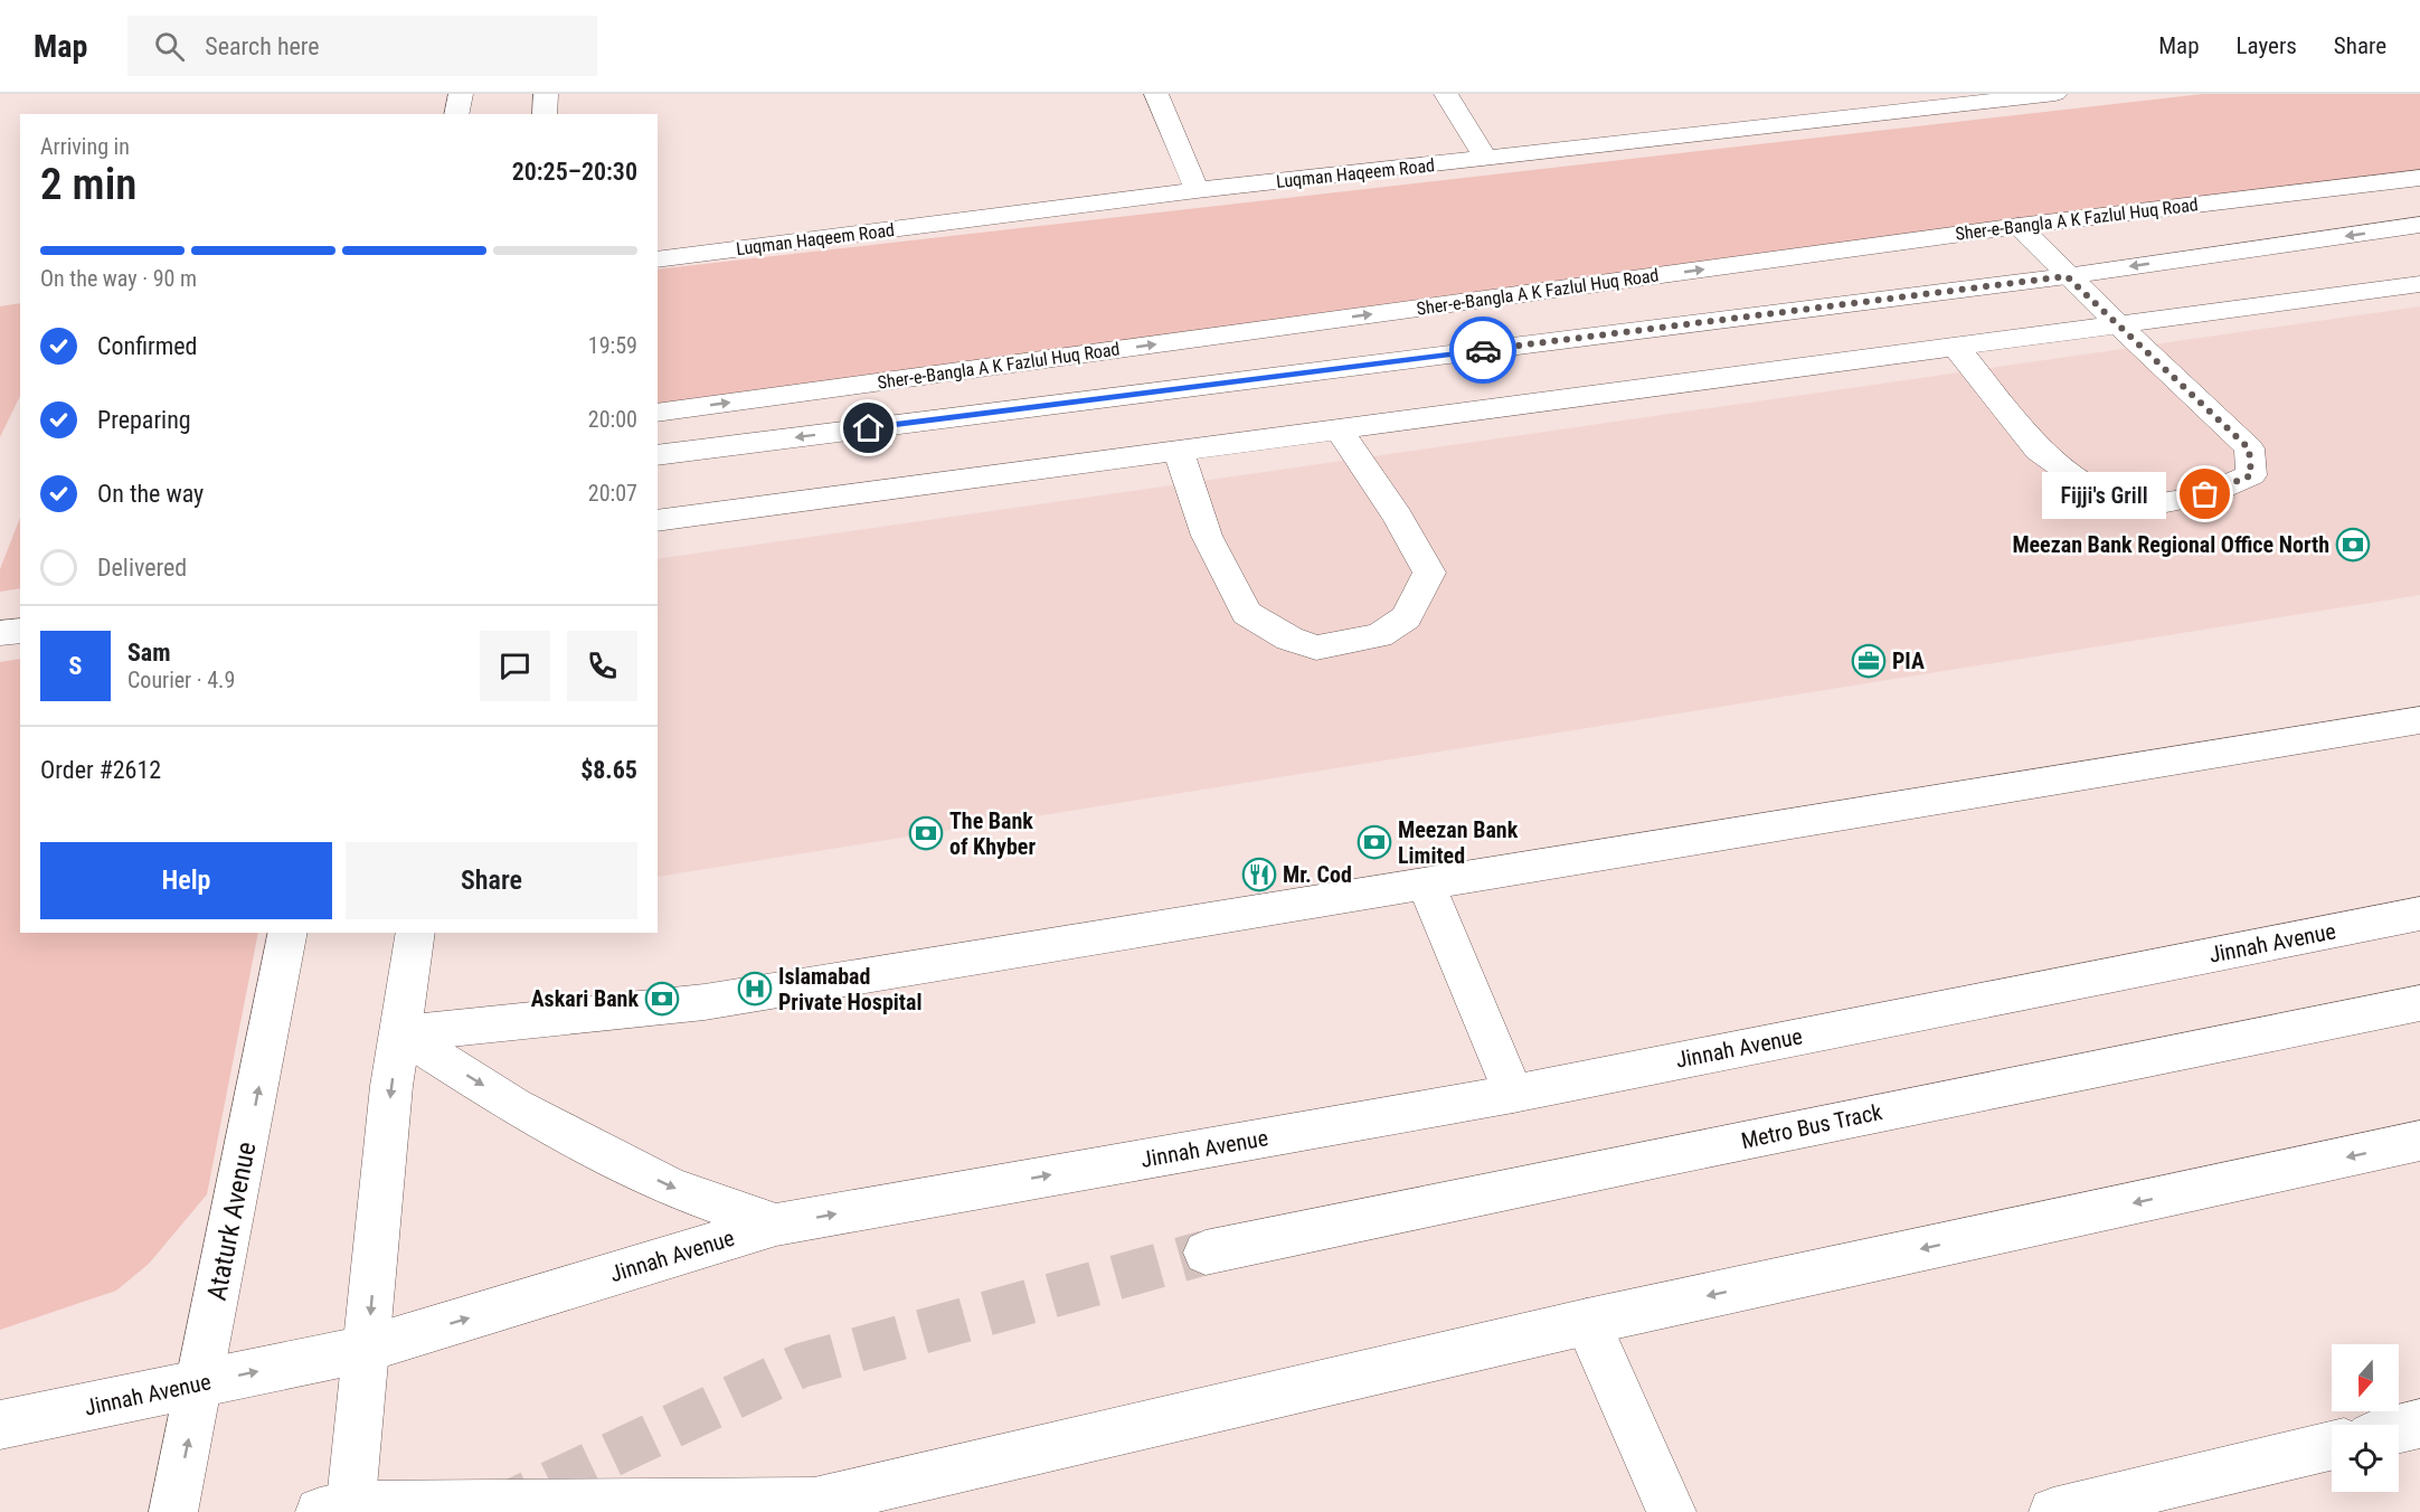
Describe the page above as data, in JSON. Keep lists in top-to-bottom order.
{
  "streets": {
    "main road": [
      "Luqman Haqeem Road",
      "Sher-e-Bangla A K Fazlul Huq Road",
      "Jinnah Avenue",
      "Metro Bus Track",
      "Ataturk Avenue"
    ]
  },
  "crossings": [
    ["Jinnah Avenue", "Ataturk Avenue"]
  ],
  "places": {
    "other": ["Fijji's Grill"],
    "bank": [
      "Meezan Bank Regional Office North",
      "The Bank of Khyber",
      "Meezan Bank Limited",
      "Askari Bank"
    ],
    "office": ["PIA"],
    "restaurant": ["Mr. Cod"],
    "hospital": ["Islamabad Private Hospital"]
  },
  "north": "bottom",
  "page": {
    "header": "Map",
    "search": "Search here",
    "nav": ["Map", "Layers", "Share"],
    "heading": ["2 min", "Arriving in", "20:25–20:30"],
    "panel": [
      "Sam",
      "Courier · 4.9",
      "Order #2612",
      "$8.65"
    ],
    "bar": "On the way · 90 m",
    "list": [
      ["Confirmed", "19:59"],
      ["Preparing", "20:00"],
      ["On the way", "20:07"],
      "Delivered"
    ],
    "bubble": "Fijji's Grill",
    "round": "S",
    "buttons": ["Help", "Share"]
  }
}
